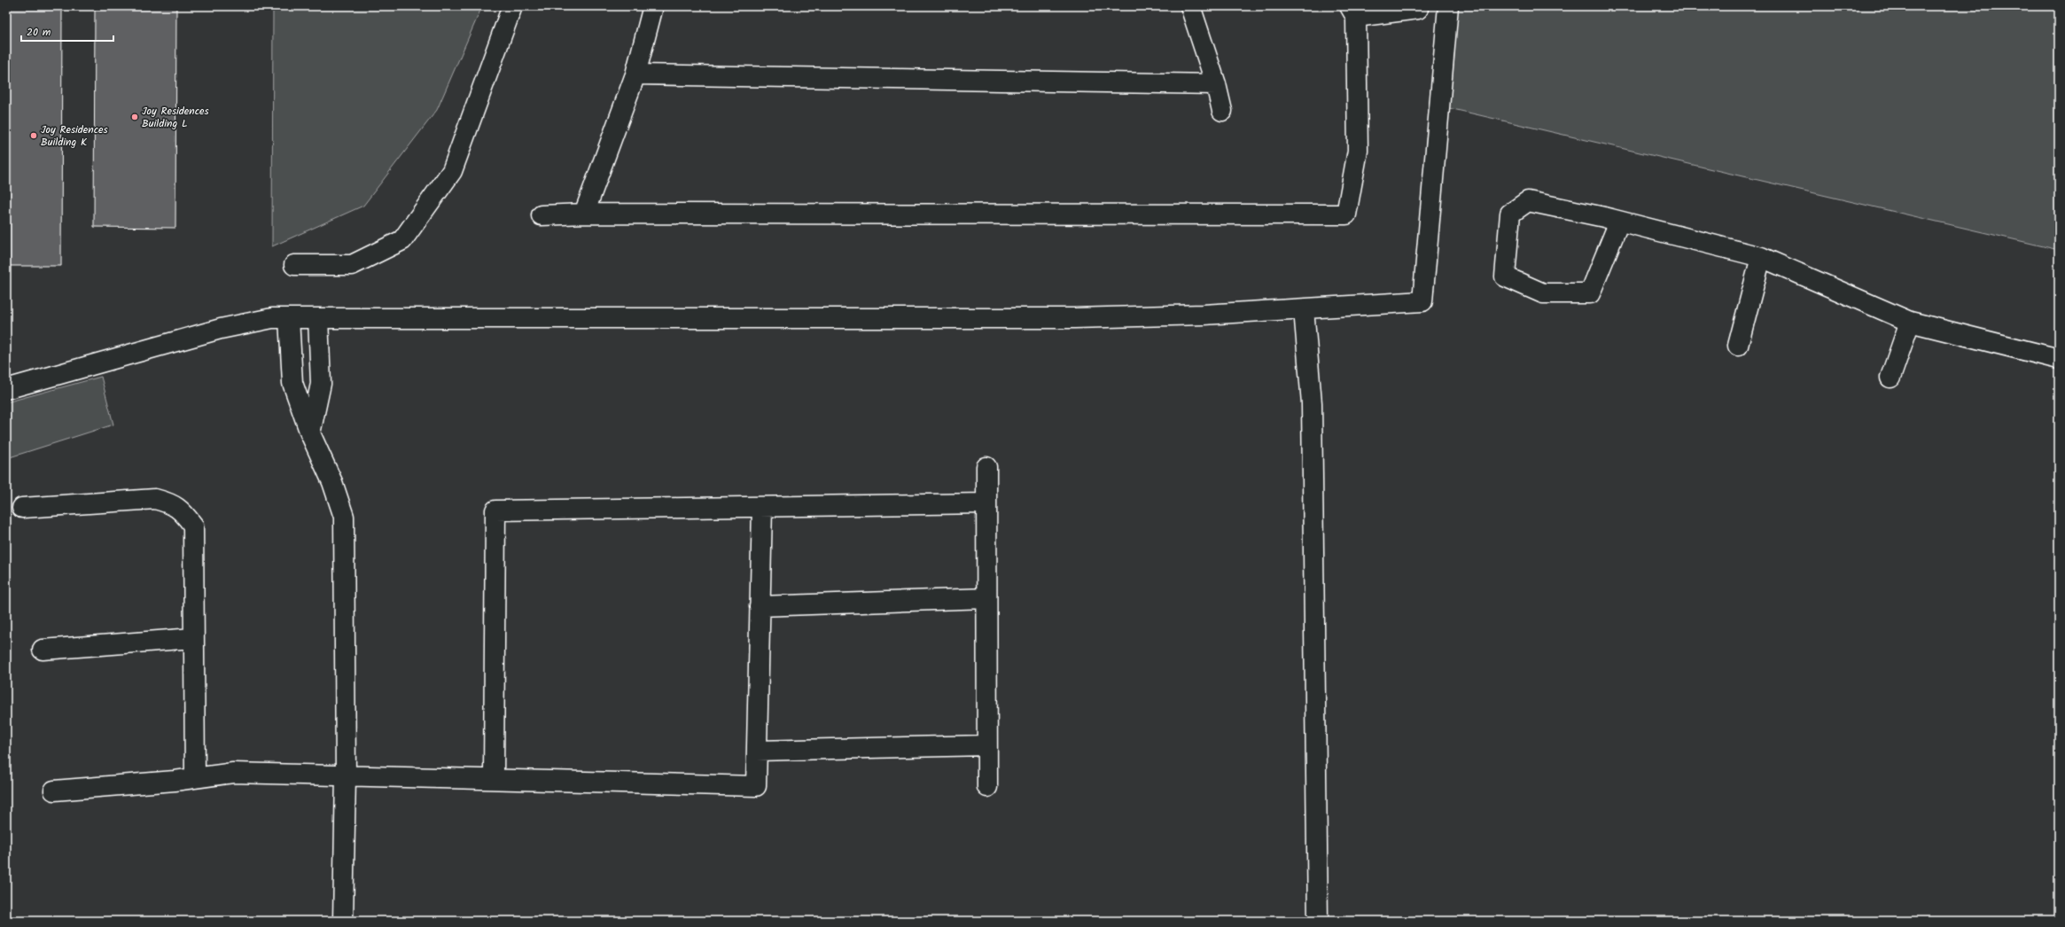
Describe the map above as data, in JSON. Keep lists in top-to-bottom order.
{
  "places": ["Joy Residences Building L", "Joy Residences Building K"],
  "scale_bar": "20 m"
}
